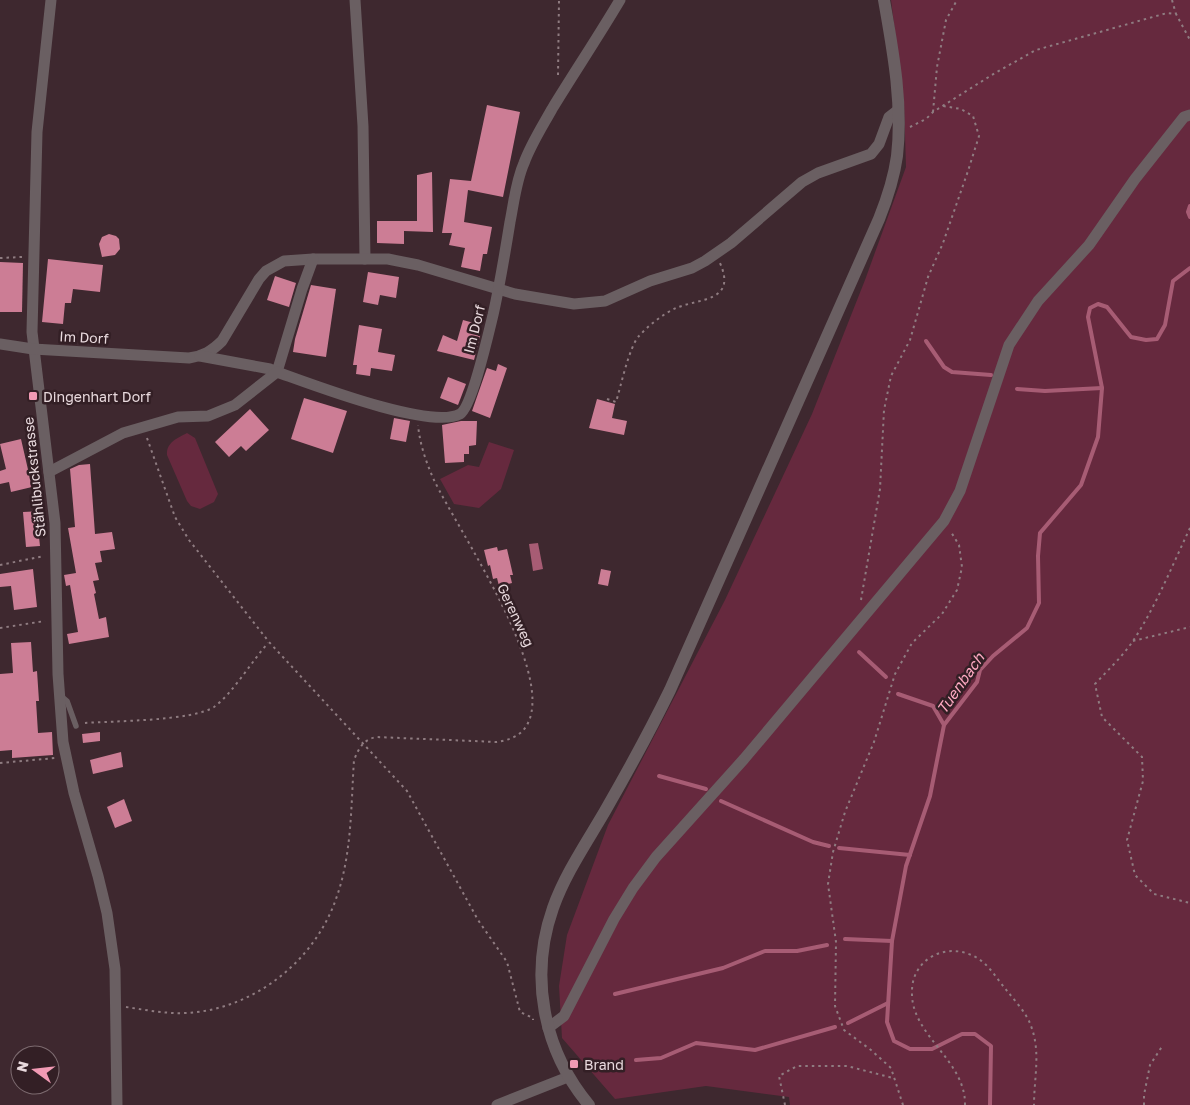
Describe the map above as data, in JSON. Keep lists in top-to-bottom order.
{
  "streets": {
    "street": ["Im Dorf", "Stählibuckstrasse"],
    "path": ["Gerenweg"]
  },
  "crossings": [
    ["Im Dorf", "Stählibuckstrasse"],
    ["Im Dorf", "Gerenweg"]
  ],
  "water": ["Tuenbach"],
  "places": {
    "transit": ["Dingenhart Dorf", "Brand"]
  },
  "north": "left"
}
